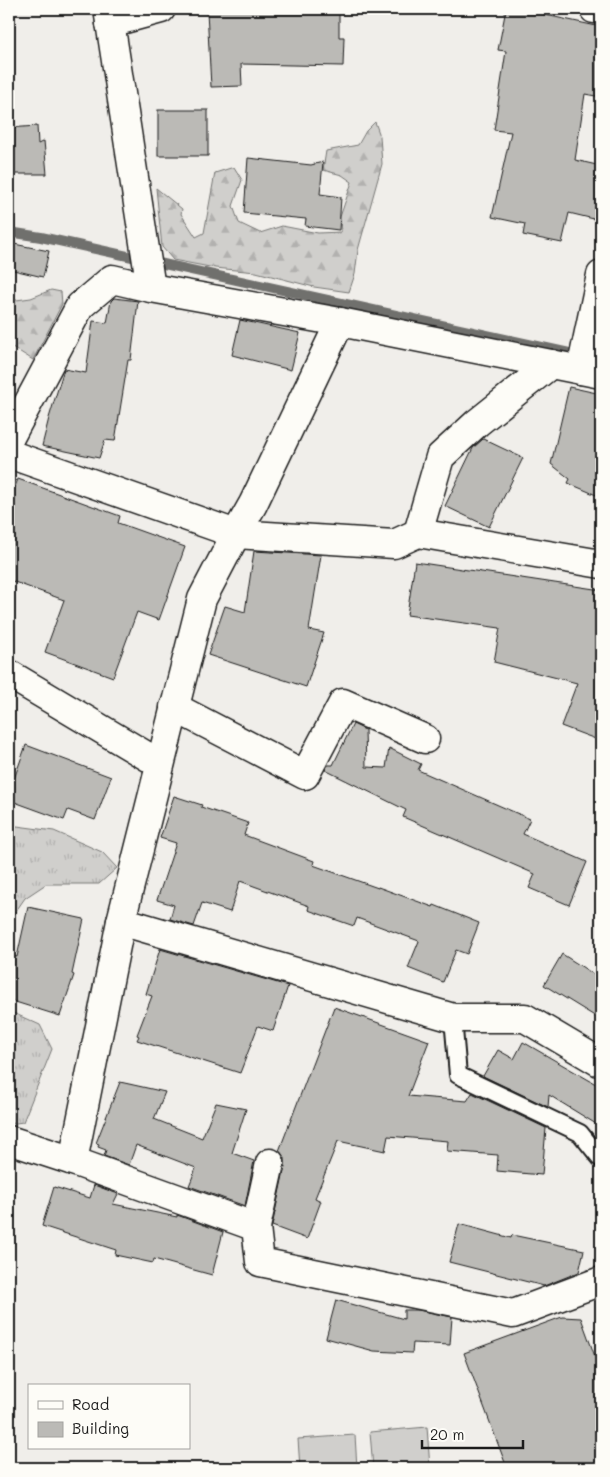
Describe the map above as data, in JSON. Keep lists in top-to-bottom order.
{
  "legend": ["Road", "Building"],
  "scale_bar": "20 m"
}
